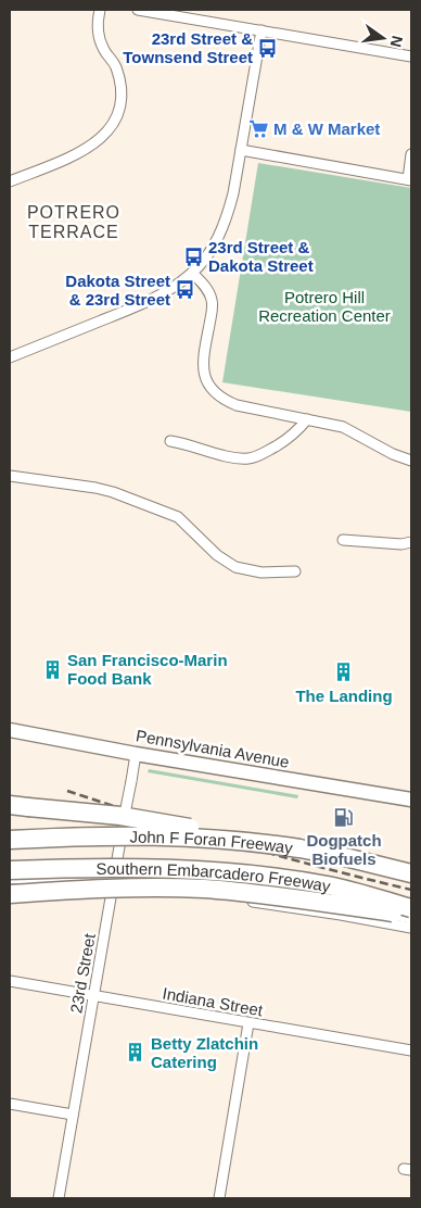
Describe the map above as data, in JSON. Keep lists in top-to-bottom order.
{
  "streets": {
    "highway": ["John F Foran Freeway", "Southern Embarcadero Freeway"],
    "main road": ["Pennsylvania Avenue"],
    "street": ["23rd Street", "Indiana Street"]
  },
  "crossings": [
    ["Pennsylvania Avenue", "23rd Street"],
    ["23rd Street", "Indiana Street"]
  ],
  "districts": ["POTRERO TERRACE"],
  "parks": ["Potrero Hill Recreation Center"],
  "places": {
    "bus stop": ["23rd Street & Townsend Street", "23rd Street & Dakota Street", "Dakota Street & 23rd Street"],
    "supermarket": ["M & W Market"],
    "building": ["San Francisco-Marin Food Bank", "The Landing", "Betty Zlatchin Catering"],
    "fuel station": ["Dogpatch Biofuels"]
  },
  "north": "right"
}
